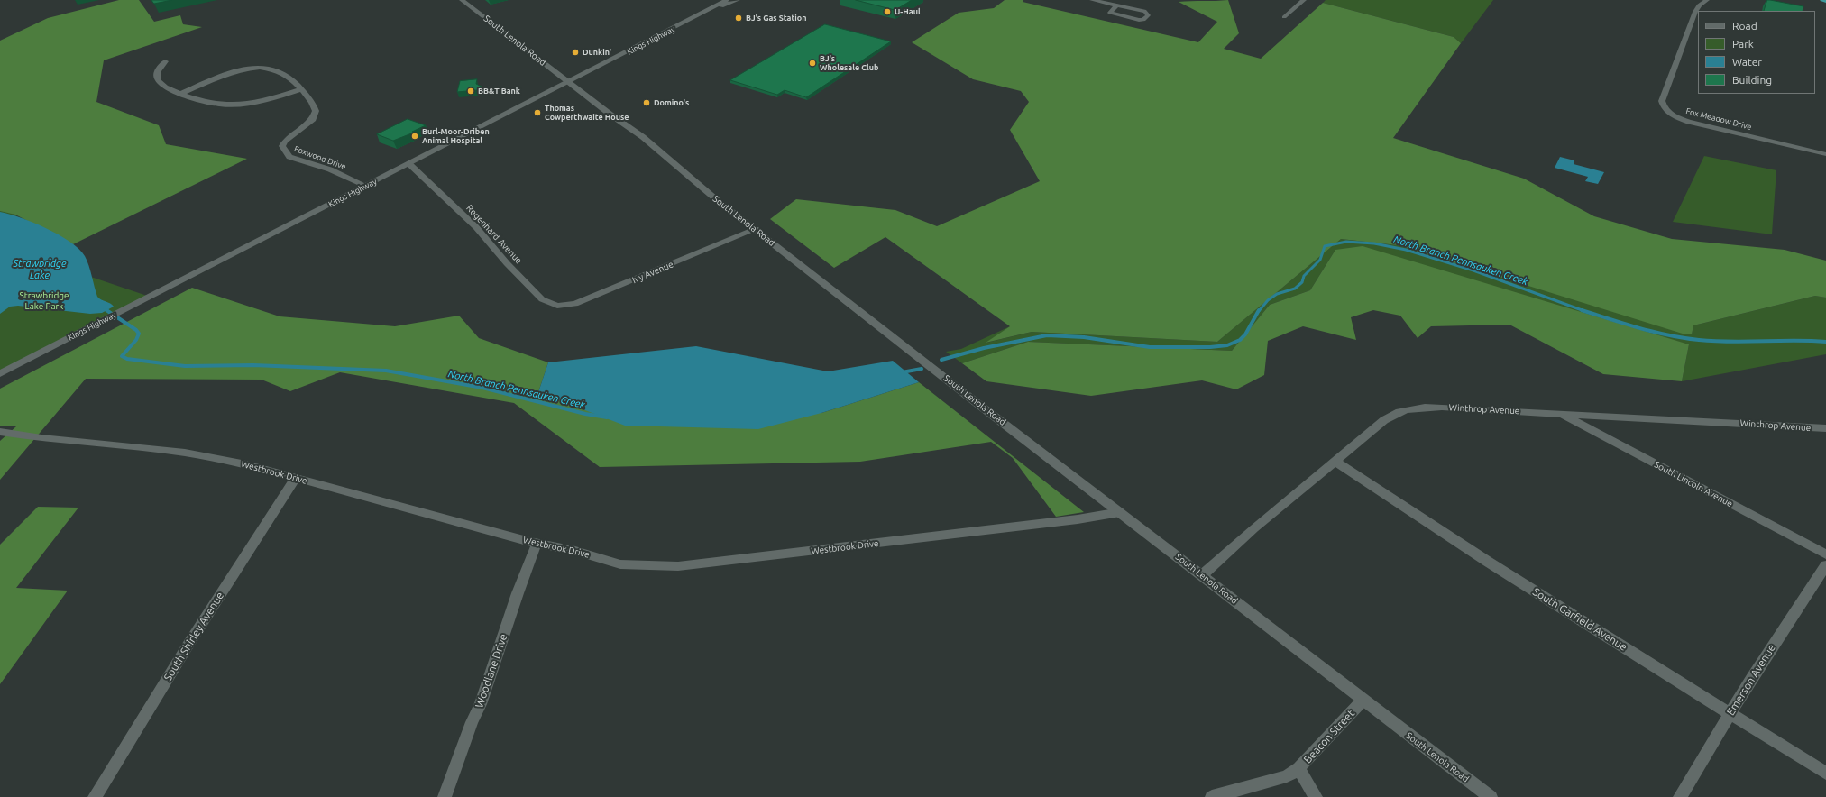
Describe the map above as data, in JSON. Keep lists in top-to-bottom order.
{
  "streets": {
    "street": [
      "South Lenola Road",
      "Kings Highway",
      "Fox Meadow Drive",
      "Foxwood Drive",
      "Regenhard Avenue",
      "Ivy Avenue",
      "Winthrop Avenue",
      "Westbrook Drive",
      "South Lincoln Avenue",
      "South Garfield Avenue",
      "South Shirley Avenue",
      "Woodlane Drive",
      "Emerson Avenue",
      "Beacon Street"
    ]
  },
  "crossings": [
    ["South Lenola Road", "Kings Highway"],
    ["South Lenola Road", "Ivy Avenue"],
    ["South Lenola Road", "Winthrop Avenue"],
    ["South Lenola Road", "Westbrook Drive"],
    ["South Lenola Road", "Beacon Street"],
    ["Kings Highway", "Foxwood Drive"],
    ["Kings Highway", "Regenhard Avenue"],
    ["Regenhard Avenue", "Ivy Avenue"],
    ["Winthrop Avenue", "South Lincoln Avenue"],
    ["Winthrop Avenue", "South Garfield Avenue"],
    ["Westbrook Drive", "South Shirley Avenue"],
    ["Westbrook Drive", "Woodlane Drive"],
    ["South Garfield Avenue", "Emerson Avenue"]
  ],
  "water": ["North Branch Pennsauken Creek", "Strawbridge Lake"],
  "parks": ["Strawbridge Lake Park"],
  "places": [
    "U-Haul",
    "BJ's Gas Station",
    "Dunkin'",
    "BJ's Wholesale Club",
    "BB&T Bank",
    "Domino's",
    "Thomas Cowperthwaite House",
    "Burl-Moor-Driben Animal Hospital"
  ],
  "legend": [
    "Road",
    "Park",
    "Water",
    "Building"
  ]
}
